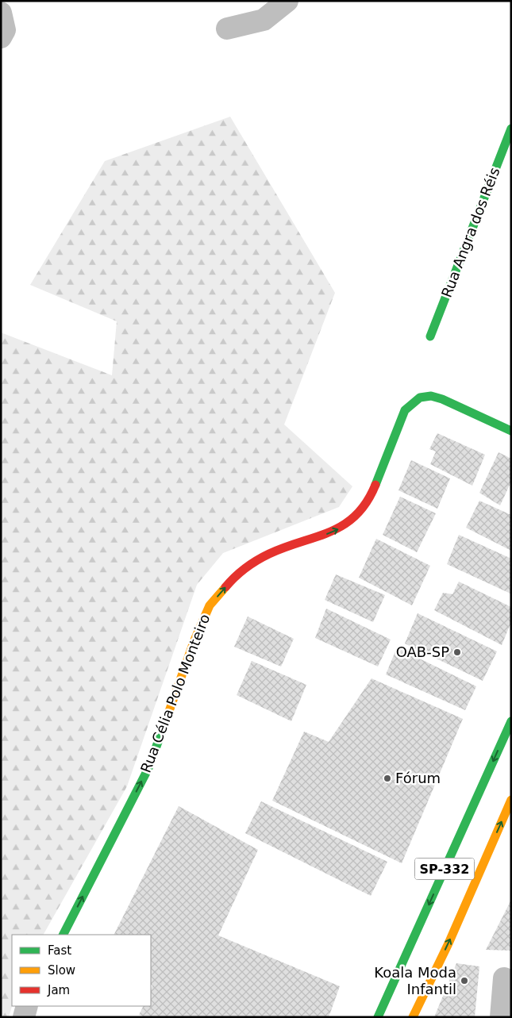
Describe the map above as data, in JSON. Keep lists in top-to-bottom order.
{
  "streets": {
    "street": ["Rua Angra dos Réis", "Rua Célia Polo Monteiro", "SP-332"]
  },
  "one_way": ["Rua Célia Polo Monteiro"],
  "places": ["OAB-SP", "Fórum", "Koala Moda Infantil"],
  "legend": ["Fast", "Slow", "Jam"]
}
